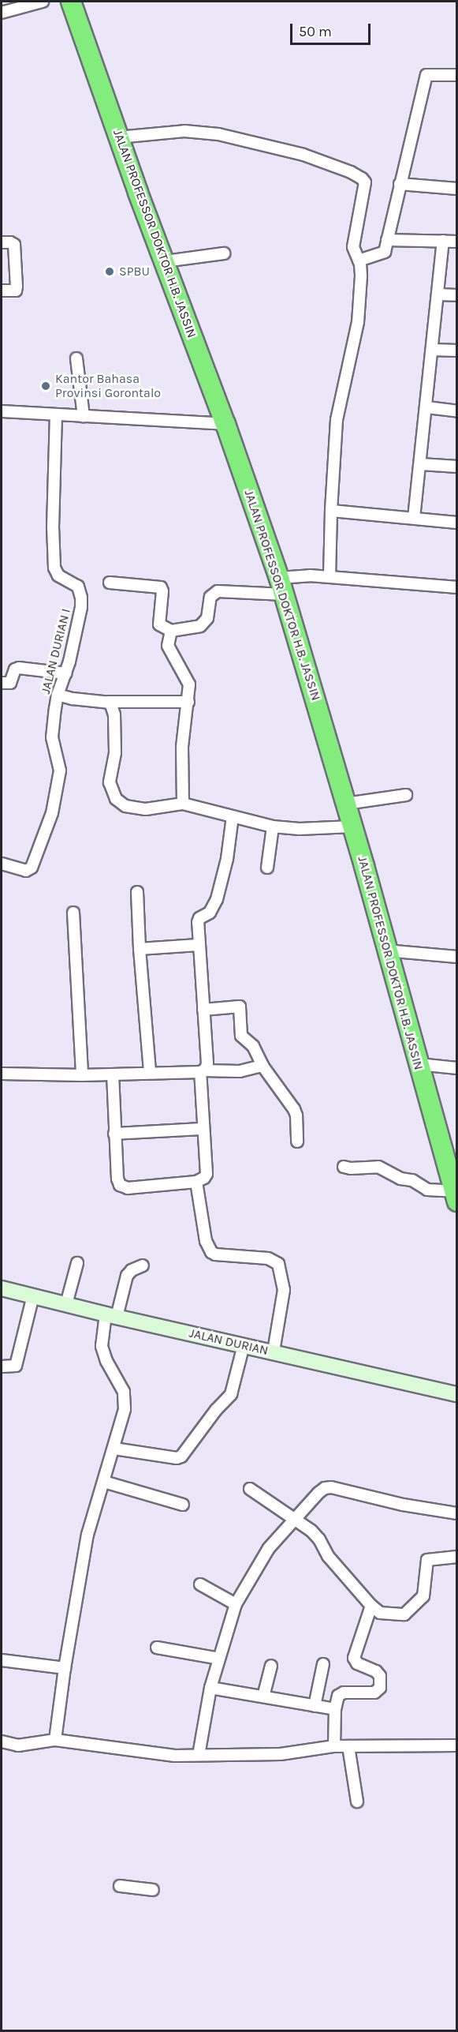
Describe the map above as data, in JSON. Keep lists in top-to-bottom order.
{
  "streets": {
    "highway": ["JALAN PROFESSOR DOKTOR H.B. JASSIN"],
    "street": ["JALAN DURIAN I", "JALAN DURIAN"]
  },
  "places": ["SPBU", "Kantor Bahasa Provinsi Gorontalo"],
  "scale_bar": "50 m"
}
